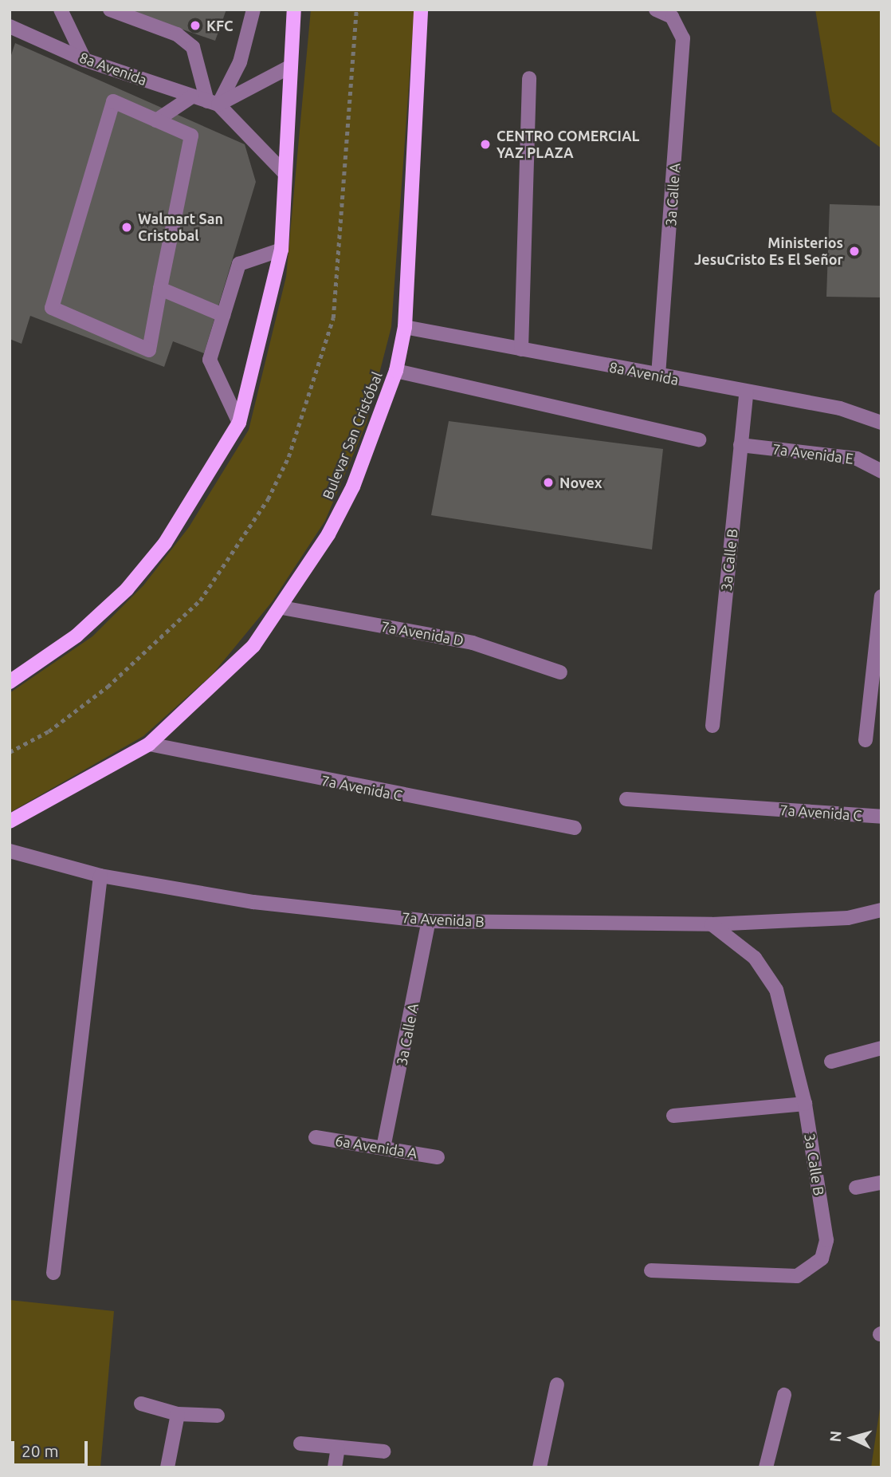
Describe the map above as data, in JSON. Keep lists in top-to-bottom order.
{
  "streets": {
    "main road": ["Bulevar San Cristóbal"],
    "street": [
      "8a Avenida",
      "3a Calle A",
      "7a Avenida E",
      "3a Calle B",
      "7a Avenida D",
      "7a Avenida C",
      "7a Avenida B",
      "6a Avenida A"
    ]
  },
  "crossings": [
    ["8a Avenida", "3a Calle A"],
    ["8a Avenida", "Bulevar San Cristóbal"],
    ["8a Avenida", "3a Calle B"],
    ["3a Calle A", "7a Avenida B"],
    ["3a Calle A", "6a Avenida A"],
    ["Bulevar San Cristóbal", "7a Avenida D"],
    ["Bulevar San Cristóbal", "7a Avenida C"],
    ["7a Avenida E", "3a Calle B"],
    ["3a Calle B", "7a Avenida B"]
  ],
  "places": [
    "KFC",
    "CENTRO COMERCIAL YAZ PLAZA",
    "Walmart San Cristobal",
    "Ministerios JesuCristo Es El Señor",
    "Novex"
  ],
  "scale_bar": "20 m",
  "north": "left"
}
